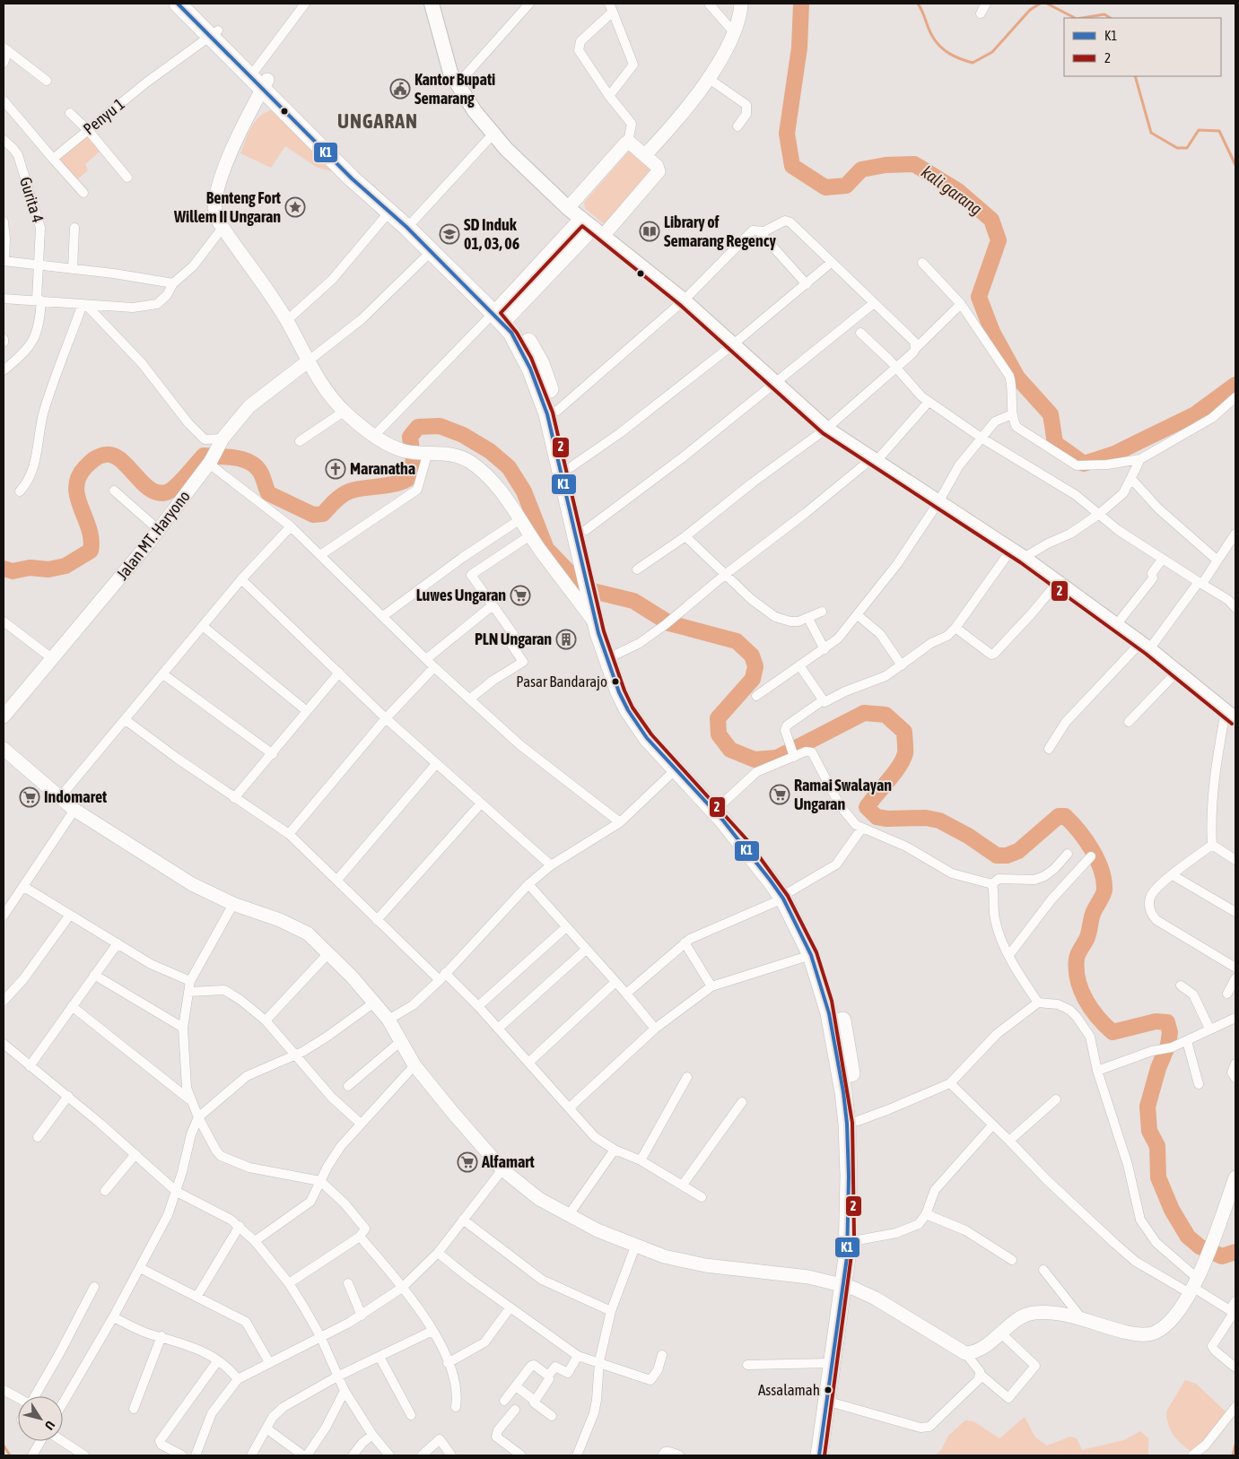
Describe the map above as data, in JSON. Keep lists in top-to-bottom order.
{
  "streets": {
    "street": ["Penyu 1", "Gurita 4", "Jalan MT. Haryono"]
  },
  "districts": ["UNGARAN"],
  "water": ["kali garang"],
  "places": {
    "public building": ["Kantor Bupati Semarang"],
    "place": ["Benteng Fort Willem II Ungaran"],
    "library": ["Library of Semarang Regency"],
    "school or university": ["SD Induk 01, 03, 06"],
    "church": ["Maranatha"],
    "supermarket": [
      "Luwes Ungaran",
      "Ramai Swalayan Ungaran",
      "Indomaret",
      "Alfamart"
    ],
    "building": ["PLN Ungaran"],
    "other": ["Pasar Bandarajo", "Assalamah"]
  },
  "lines": ["transit line K1", "transit line 2"],
  "legend": ["K1", "2"],
  "north": "bottom right"
}
